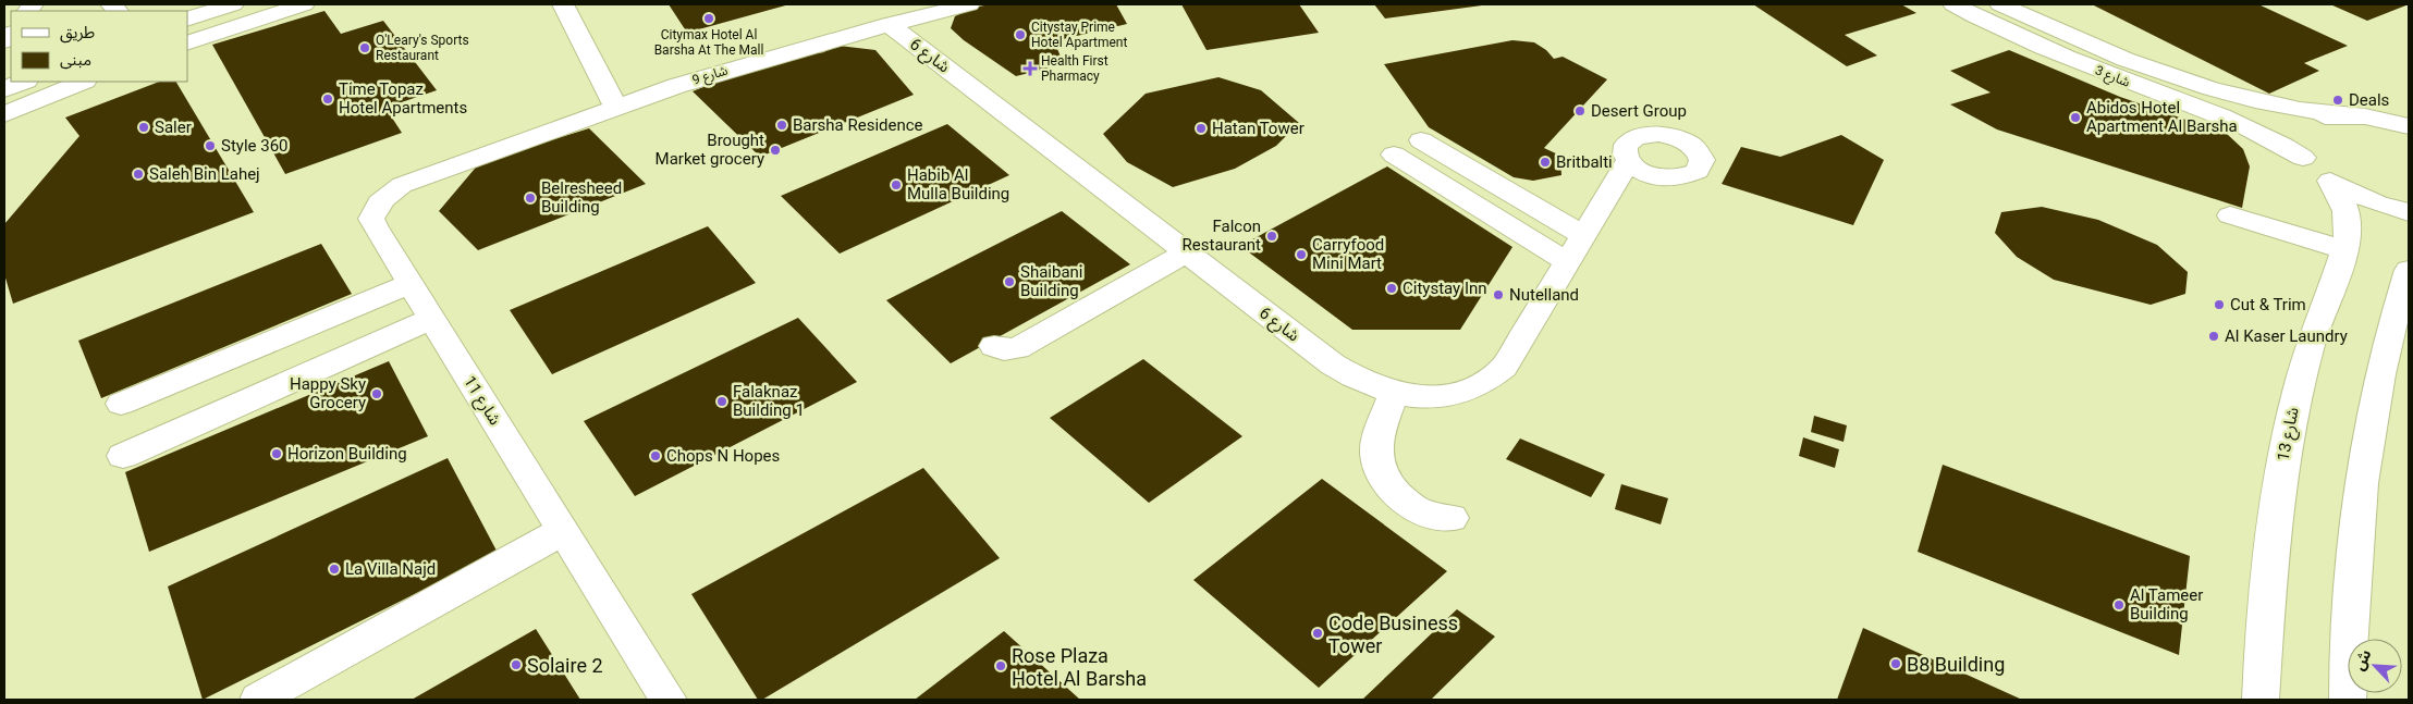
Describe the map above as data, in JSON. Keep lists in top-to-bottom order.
{
  "streets": {
    "street": [
      "شارع 6",
      "شارع 9",
      "شارع 3",
      "شارع 11",
      "شارع 13"
    ]
  },
  "crossings": [
    ["شارع 6", "شارع 9"],
    ["شارع 9", "شارع 11"],
    ["شارع 3", "شارع 13"]
  ],
  "places": {
    "other": [
      "Citymax Hotel Al Barsha At The Mall",
      "Citystay Prime Hotel Apartment",
      "O'Leary's Sports Restaurant",
      "Time Topaz Hotel Apartments",
      "Deals",
      "Desert Group",
      "Abidos Hotel Apartment Al Barsha",
      "Barsha Residence",
      "Saler",
      "Hatan Tower",
      "Style 360",
      "Brought Market grocery",
      "Britbalti",
      "Saleh Bin Lahej",
      "Habib Al Mulla Building",
      "Belresheed Building",
      "Falcon Restaurant",
      "Carryfood Mini Mart",
      "Shaibani Building",
      "Citystay Inn",
      "Nutelland",
      "Cut & Trim",
      "Al Kaser Laundry",
      "Happy Sky Grocery",
      "Falaknaz Building 1",
      "Horizon Building",
      "Chops N Hopes",
      "La Villa Najd",
      "Al Tameer Building",
      "Code Business Tower",
      "B8 Building",
      "Solaire 2",
      "Rose Plaza Hotel Al Barsha"
    ],
    "health": ["Health First Pharmacy"]
  },
  "legend": ["طريق", "مبنى"],
  "north": "top left"
}
